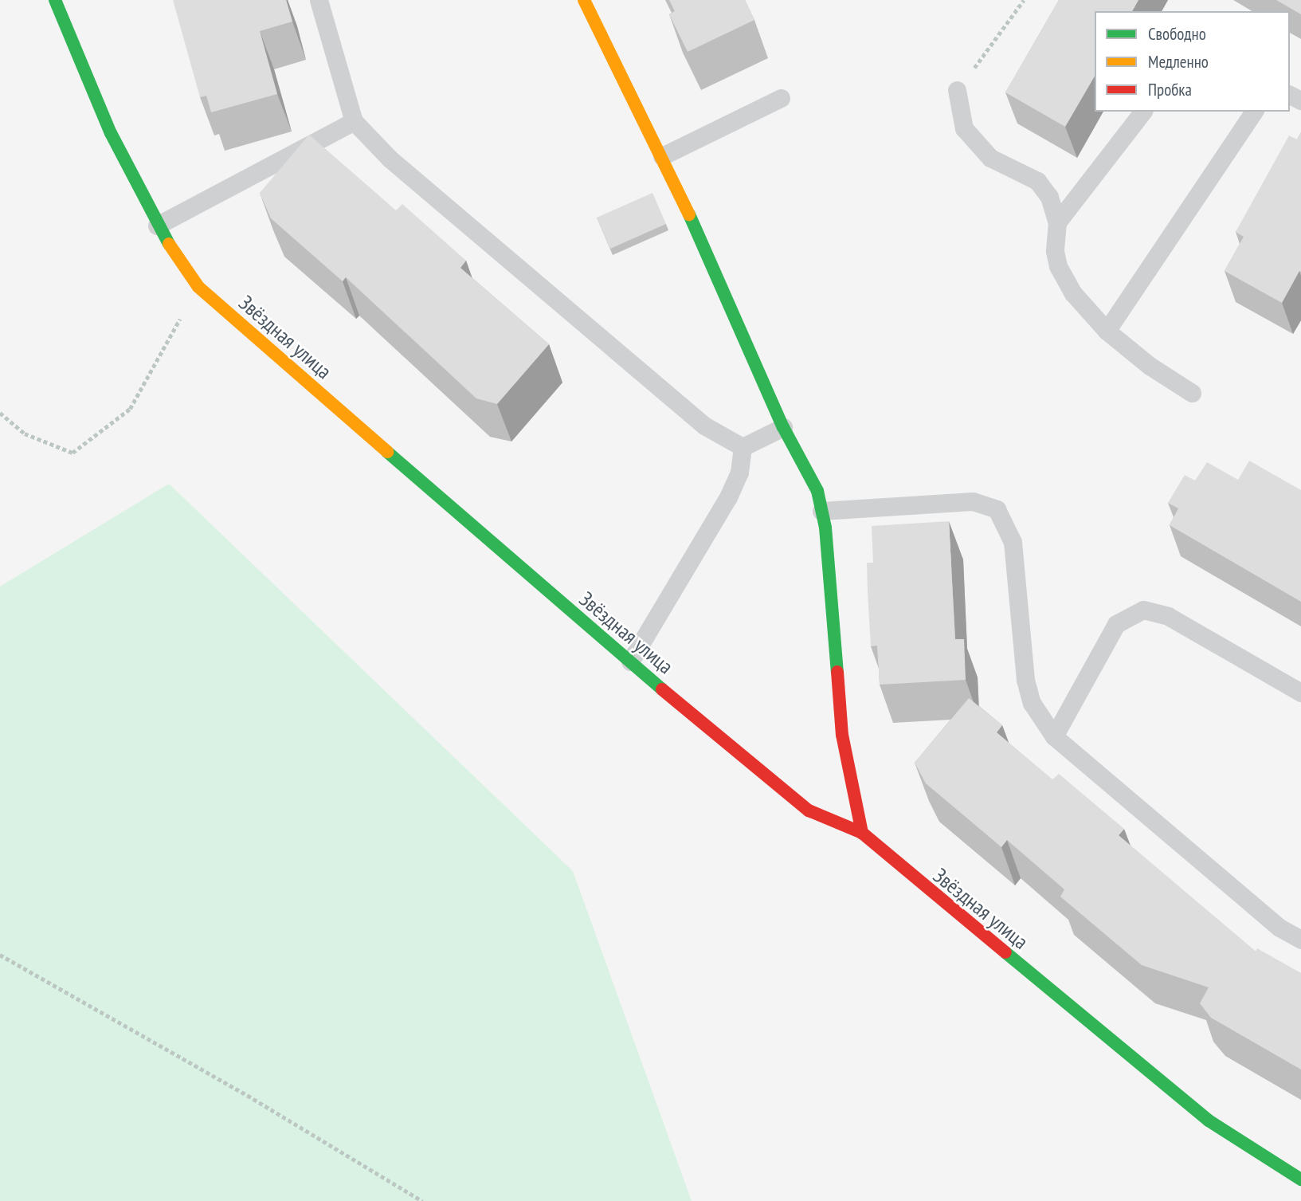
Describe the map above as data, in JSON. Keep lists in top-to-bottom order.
{
  "streets": {
    "street": ["Звёздная улица"]
  },
  "legend": ["Свободно", "Медленно", "Пробка"]
}
